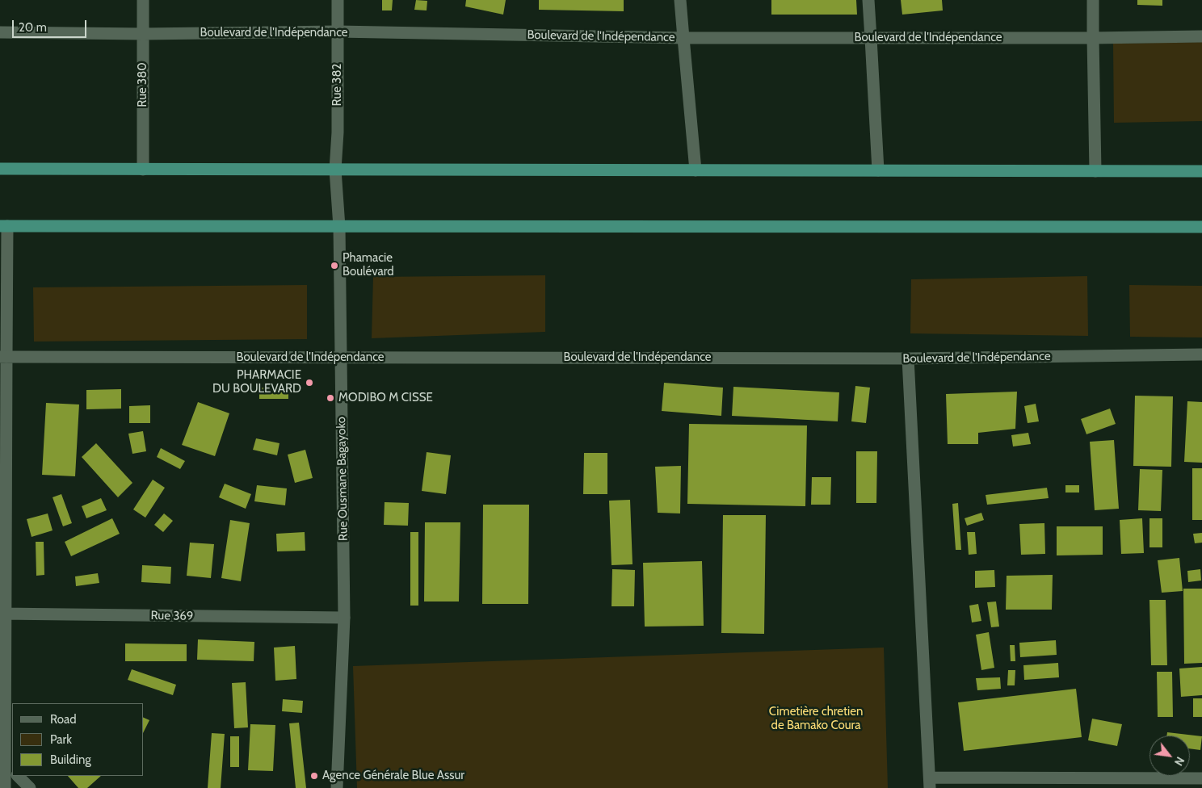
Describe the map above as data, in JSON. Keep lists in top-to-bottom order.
{
  "streets": {
    "street": [
      "Boulevard de l'Indépendance",
      "Rue 380",
      "Rue 382",
      "Rue Ousmane Bagayoko",
      "Rue 369"
    ]
  },
  "crossings": [
    ["Boulevard de l'Indépendance", "Rue 380"],
    ["Boulevard de l'Indépendance", "Rue 382"],
    ["Boulevard de l'Indépendance", "Rue Ousmane Bagayoko"],
    ["Rue 382", "Rue Ousmane Bagayoko"],
    ["Rue Ousmane Bagayoko", "Rue 369"]
  ],
  "parks": ["Cimetière chretien de Bamako Coura"],
  "places": [
    "Phamacie Boulévard",
    "PHARMACIE DU BOULEVARD",
    "MODIBO M CISSE",
    "Agence Générale Blue Assur"
  ],
  "legend": ["Road", "Park", "Building"],
  "scale_bar": "20 m",
  "north": "bottom right"
}
